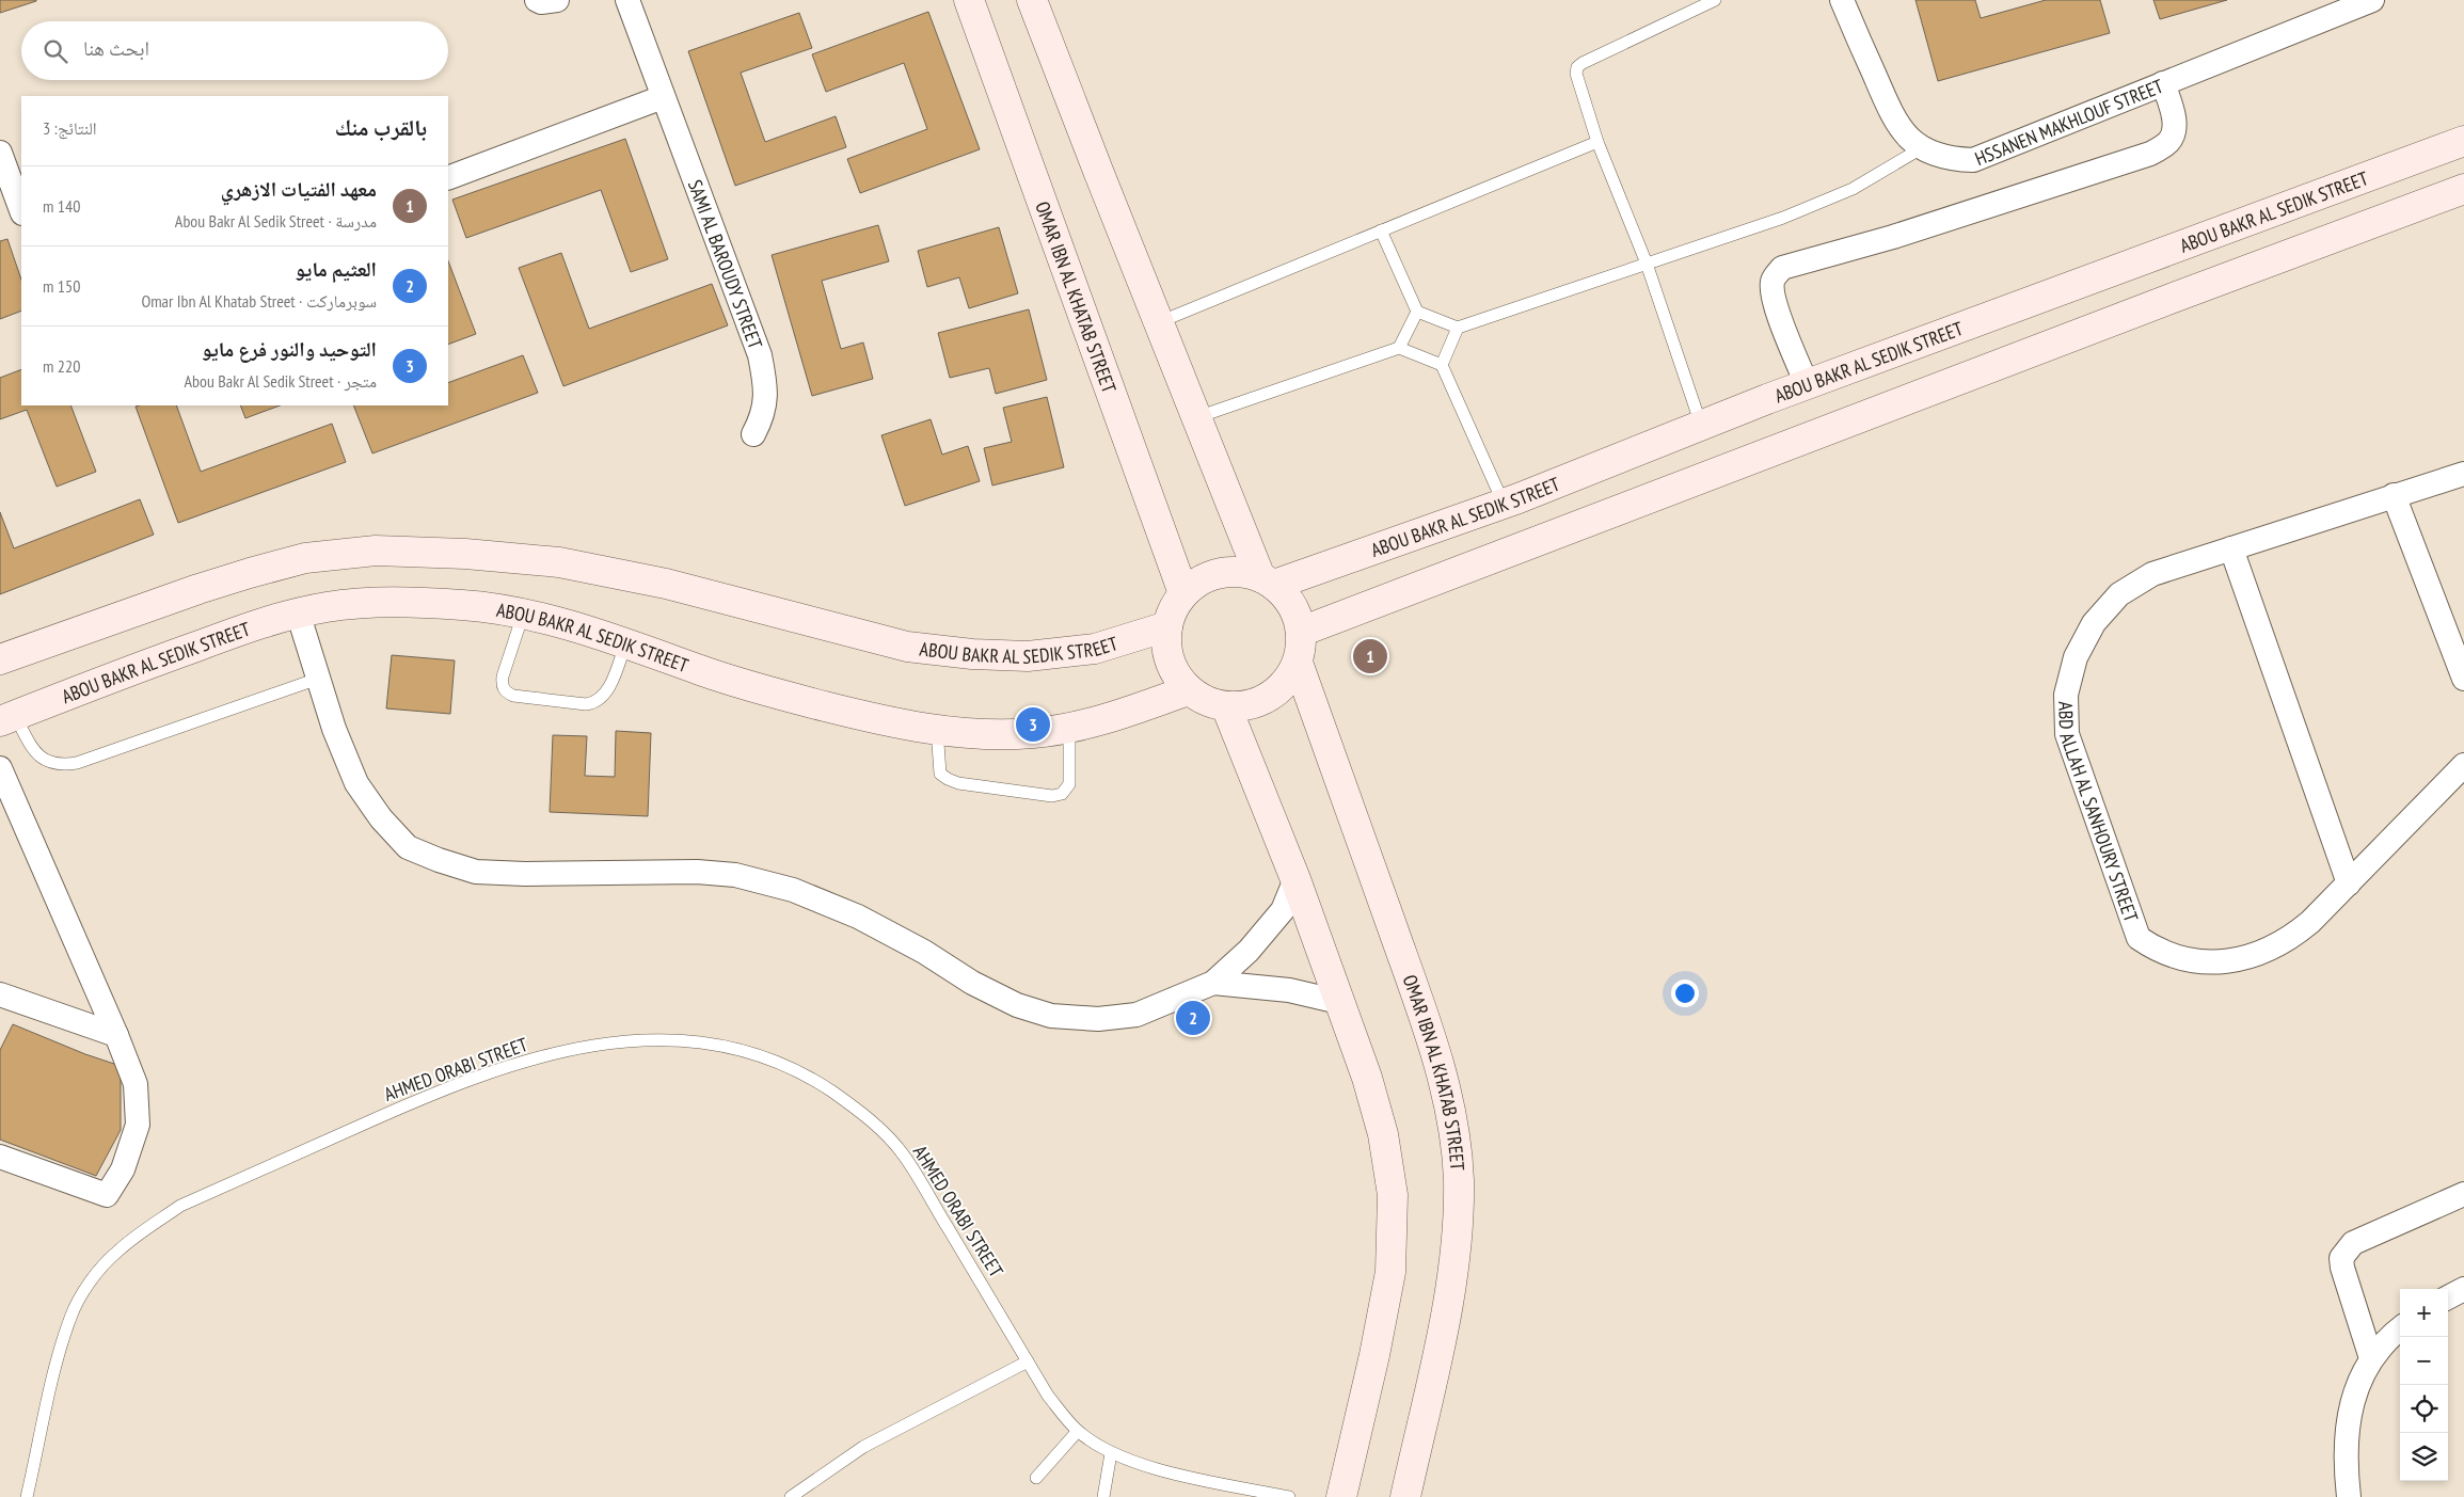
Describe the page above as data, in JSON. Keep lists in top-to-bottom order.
{
  "streets": {
    "street": [
      "HSSANEN MAKHLOUF STREET",
      "ABOU BAKR AL SEDIK STREET",
      "SAMI AL BAROUDY STREET",
      "OMAR IBN AL KHATAB STREET",
      "ABD ALLAH AL SANHOURY STREET"
    ],
    "lane": ["AHMED ORABI STREET"]
  },
  "crossings": [
    ["ABOU BAKR AL SEDIK STREET", "OMAR IBN AL KHATAB STREET"]
  ],
  "page": {
    "search": "ابحث هنا",
    "heading": ["بالقرب منك", "النتائج: 3"],
    "list": [
      {
        "mark": "1",
        "name": "معهد الفتيات الازهري",
        "note": "مدرسة · Abou Bakr Al Sedik Street",
        "value": "140 m"
      },
      {
        "mark": "2",
        "name": "العثيم مايو",
        "note": "سوبرماركت · Omar Ibn Al Khatab Street",
        "value": "150 m"
      },
      {
        "mark": "3",
        "name": "التوحيد والنور فرع مايو",
        "note": "متجر · Abou Bakr Al Sedik Street",
        "value": "220 m"
      }
    ],
    "pins": ["1", "3", "2"],
    "map_buttons": ["+", "−"]
  }
}
